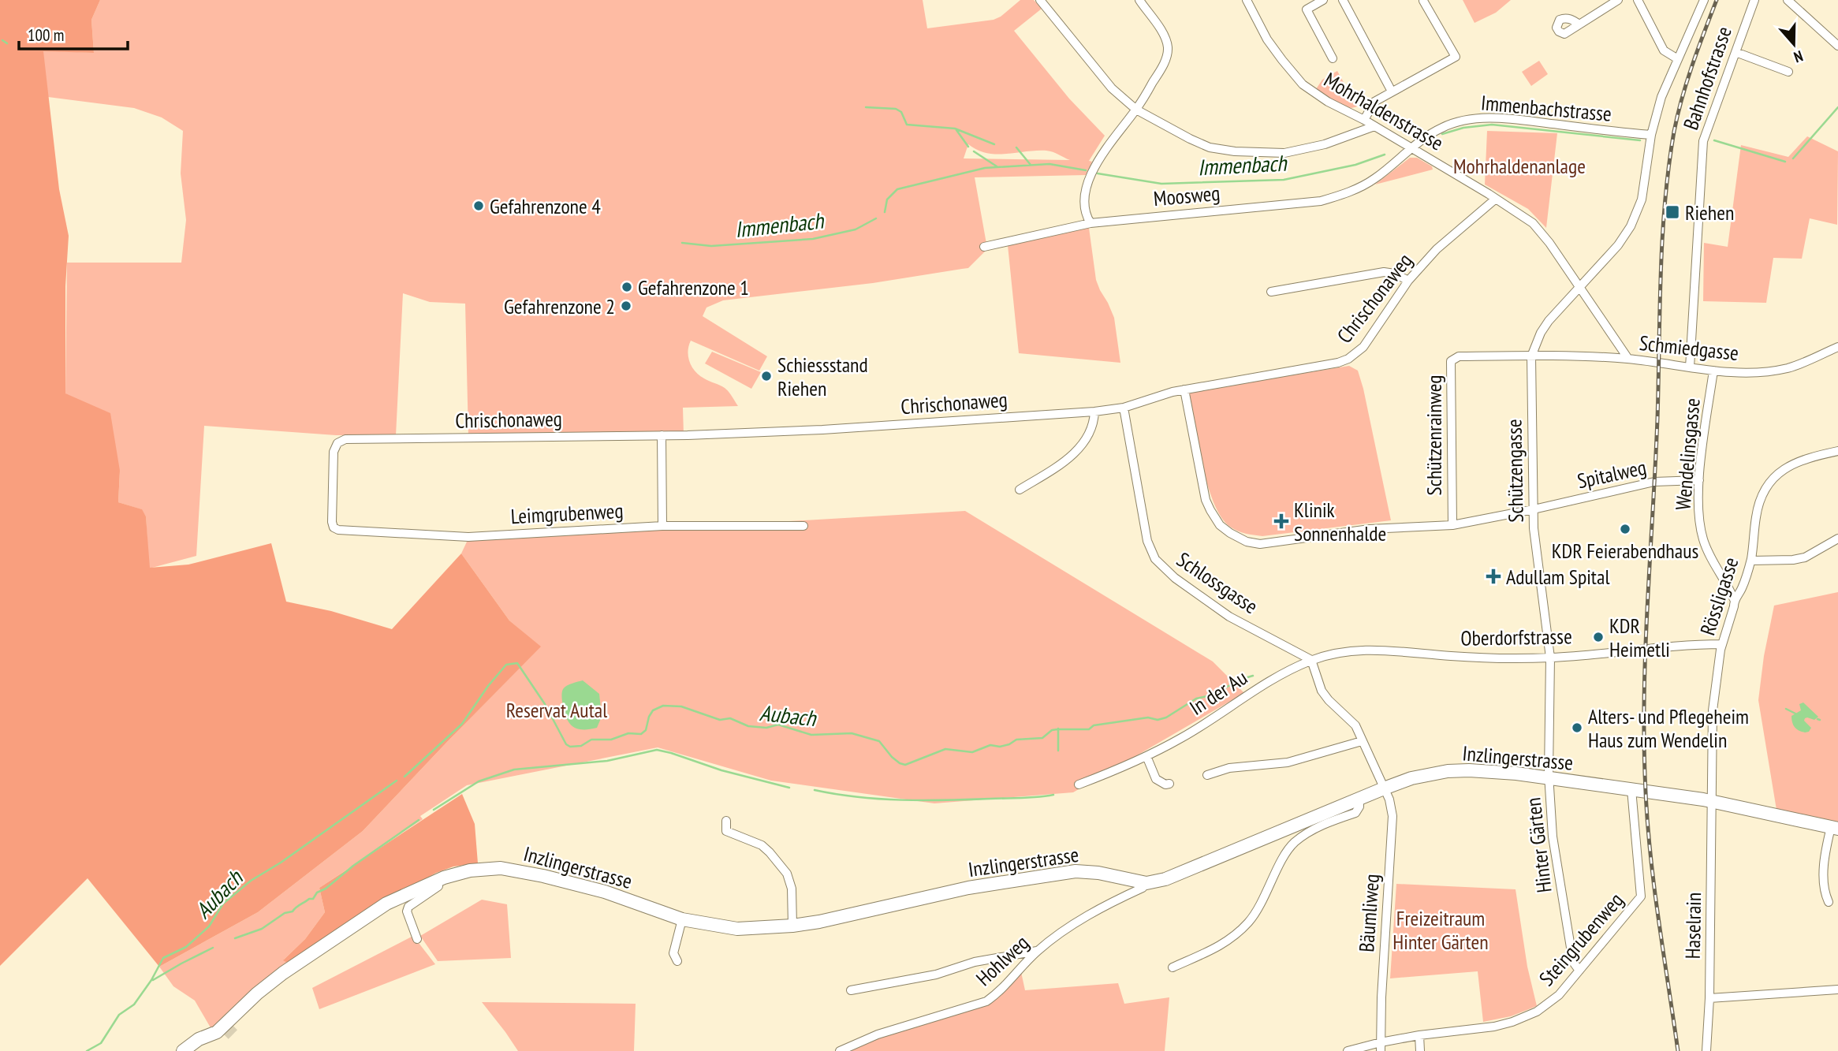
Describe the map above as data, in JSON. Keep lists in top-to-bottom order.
{
  "streets": {
    "street": [
      "Bahnhofstrasse",
      "Immenbachstrasse",
      "Mohrhaldenstrasse",
      "Moosweg",
      "Chrischonaweg",
      "Schmiedgasse",
      "Schützenrainweg",
      "Wendelinsgasse",
      "Schützengasse",
      "Spitalweg",
      "Leimgrubenweg",
      "Schlossgasse",
      "Rössligasse",
      "Oberdorfstrasse",
      "In der Au",
      "Inzlingerstrasse",
      "Hinter Gärten",
      "Bäumliweg",
      "Haselrain",
      "Steingrubenweg",
      "Hohlweg"
    ]
  },
  "crossings": [
    ["Bahnhofstrasse", "Schmiedgasse"],
    ["Immenbachstrasse", "Mohrhaldenstrasse"],
    ["Immenbachstrasse", "Moosweg"],
    ["Immenbachstrasse", "Schützengasse"],
    ["Mohrhaldenstrasse", "Moosweg"],
    ["Mohrhaldenstrasse", "Chrischonaweg"],
    ["Mohrhaldenstrasse", "Schmiedgasse"],
    ["Mohrhaldenstrasse", "Schützengasse"],
    ["Chrischonaweg", "Spitalweg"],
    ["Chrischonaweg", "Leimgrubenweg"],
    ["Chrischonaweg", "Schlossgasse"],
    ["Schmiedgasse", "Schützenrainweg"],
    ["Schmiedgasse", "Wendelinsgasse"],
    ["Schmiedgasse", "Schützengasse"],
    ["Schützenrainweg", "Schützengasse"],
    ["Schützenrainweg", "Spitalweg"],
    ["Wendelinsgasse", "Spitalweg"],
    ["Wendelinsgasse", "Rössligasse"],
    ["Schützengasse", "Spitalweg"],
    ["Schützengasse", "Oberdorfstrasse"],
    ["Schützengasse", "Inzlingerstrasse"],
    ["Schützengasse", "Hinter Gärten"],
    ["Schlossgasse", "Oberdorfstrasse"],
    ["Schlossgasse", "In der Au"],
    ["Schlossgasse", "Bäumliweg"],
    ["Rössligasse", "Oberdorfstrasse"],
    ["Rössligasse", "Inzlingerstrasse"],
    ["Rössligasse", "Haselrain"],
    ["Oberdorfstrasse", "In der Au"],
    ["Oberdorfstrasse", "Bäumliweg"],
    ["In der Au", "Bäumliweg"],
    ["Inzlingerstrasse", "Hinter Gärten"],
    ["Inzlingerstrasse", "Bäumliweg"],
    ["Inzlingerstrasse", "Haselrain"],
    ["Inzlingerstrasse", "Steingrubenweg"],
    ["Inzlingerstrasse", "Hohlweg"],
    ["Hinter Gärten", "Steingrubenweg"],
    ["Bäumliweg", "Steingrubenweg"]
  ],
  "water": ["Immenbach", "Aubach"],
  "parks": ["Mohrhaldenanlage", "Reservat Autal", "Freizeitraum Hinter Gärten"],
  "places": {
    "other": [
      "Gefahrenzone 4",
      "Gefahrenzone 1",
      "Gefahrenzone 2",
      "Schiessstand Riehen",
      "KDR Feierabendhaus",
      "KDR Heimetli",
      "Alters- und Pflegeheim Haus zum Wendelin"
    ],
    "transit": ["Riehen"],
    "health": ["Klinik Sonnenhalde", "Adullam Spital"]
  },
  "scale_bar": "100 m",
  "north": "bottom"
}
